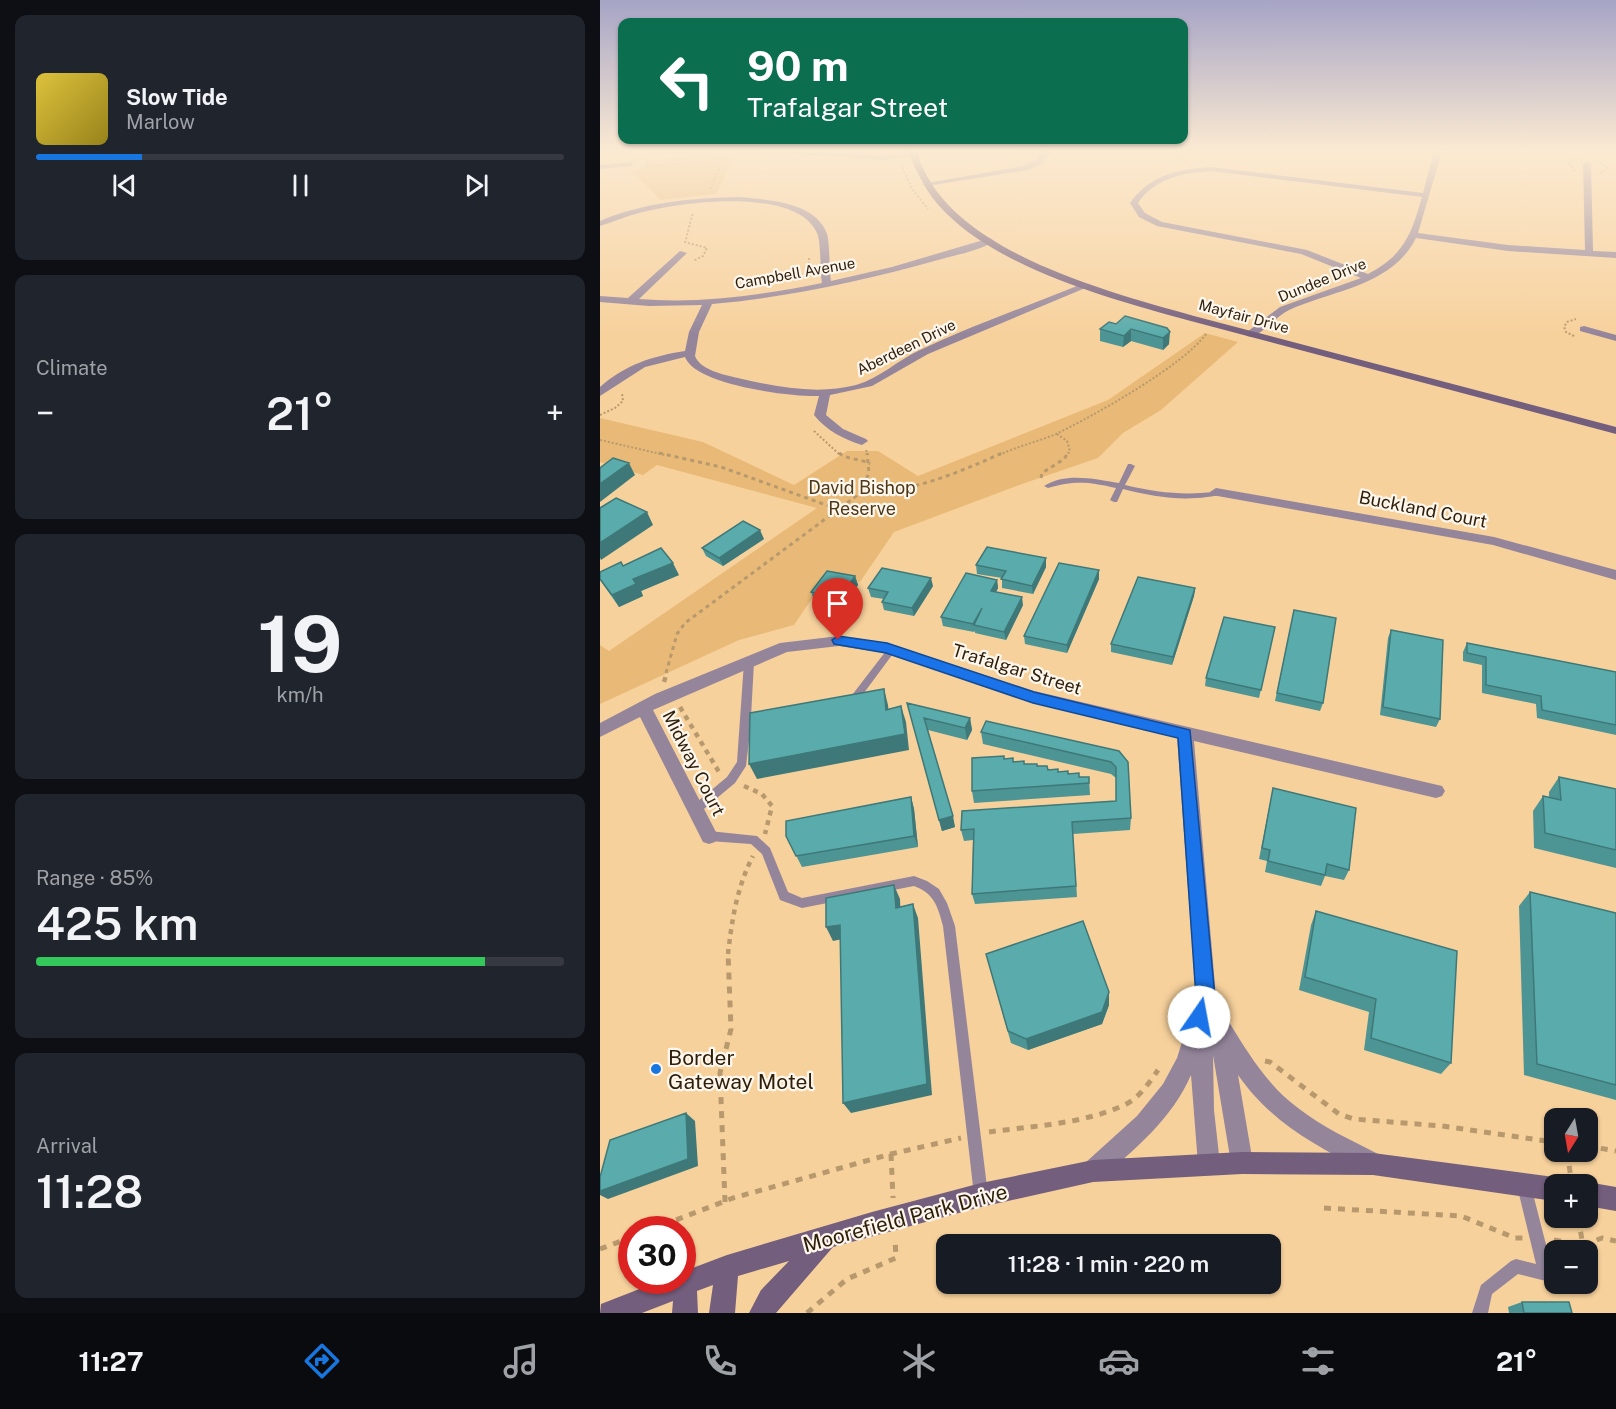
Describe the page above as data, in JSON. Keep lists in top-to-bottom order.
{
  "streets": {
    "street": [
      "Campbell Avenue",
      "Dundee Drive",
      "Mayfair Drive",
      "Aberdeen Drive",
      "Buckland Court",
      "Trafalgar Street",
      "Midway Court",
      "Moorefield Park Drive"
    ]
  },
  "crossings": [
    ["Campbell Avenue", "Mayfair Drive"],
    ["Dundee Drive", "Mayfair Drive"],
    ["Mayfair Drive", "Aberdeen Drive"],
    ["Trafalgar Street", "Midway Court"]
  ],
  "parks": ["David Bishop Reserve"],
  "places": ["Border Gateway Motel"],
  "north": "bottom",
  "page": {
    "turn": ["90 m", "Trafalgar Street"],
    "song": ["Slow Tide", "Marlow"],
    "tile": [
      "Climate",
      ["19", "km/h"],
      ["Range · 85%", "425 km"],
      ["Arrival", "11:28"]
    ],
    "heat": ["−", "21°", "+"],
    "map_buttons": ["+", "−"],
    "limit": "30",
    "trip": "11:28 · 1 min · 220 m",
    "tabs": ["11:27", "21°"]
  }
}
